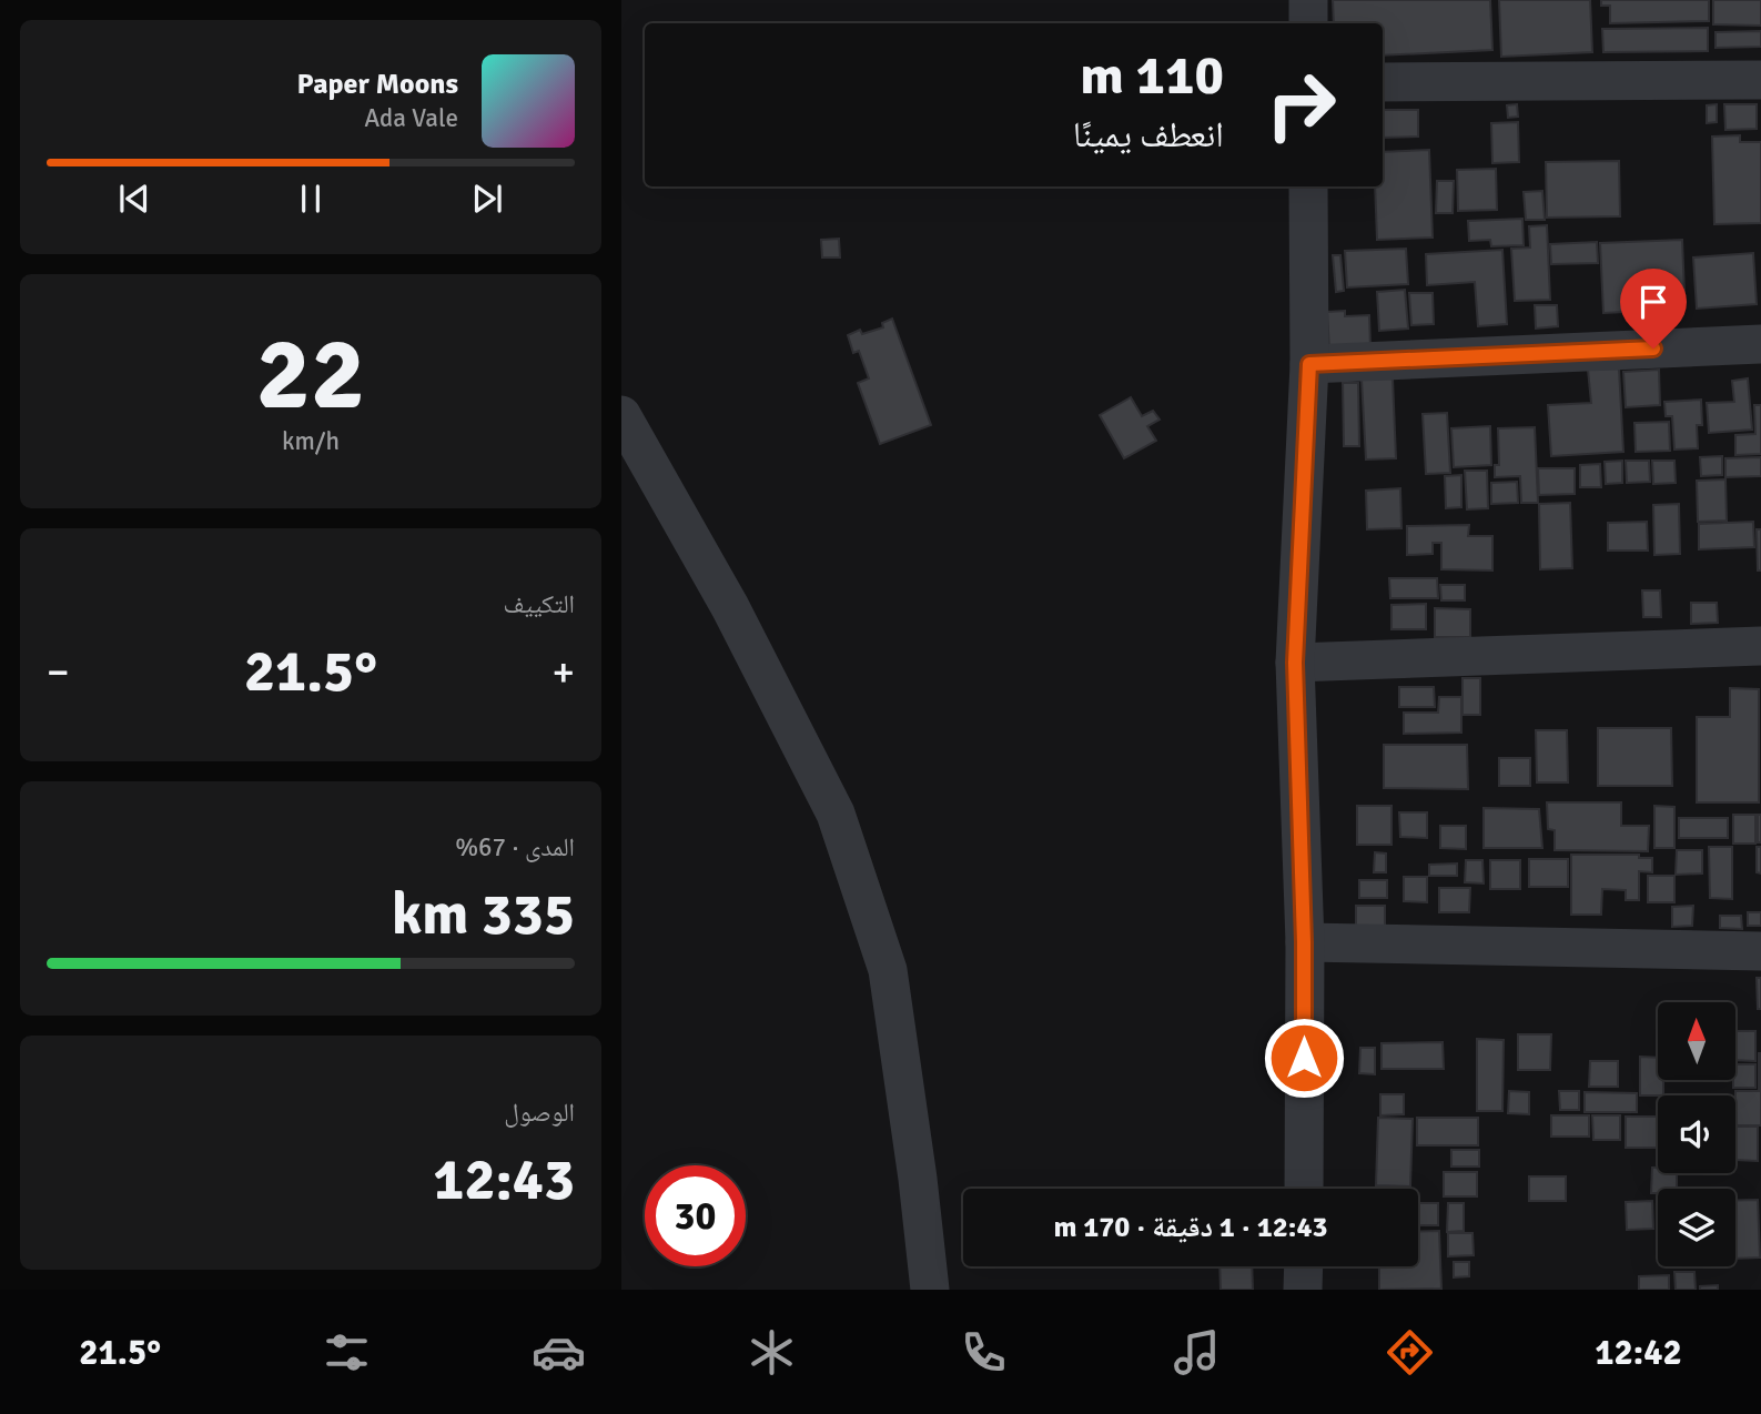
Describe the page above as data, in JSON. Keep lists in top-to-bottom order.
{
  "north": "top",
  "page": {
    "turn": ["110 m", "انعطف يمينًا"],
    "song": ["Paper Moons", "Ada Vale"],
    "tile": [
      ["22", "km/h"],
      "التكييف",
      ["المدى · 67%", "335 km"],
      ["الوصول", "12:43"]
    ],
    "heat": ["−", "21.5°", "+"],
    "limit": "30",
    "trip": "12:43 · 1 دقيقة · 170 m",
    "tabs": ["12:42", "21.5°"]
  }
}
